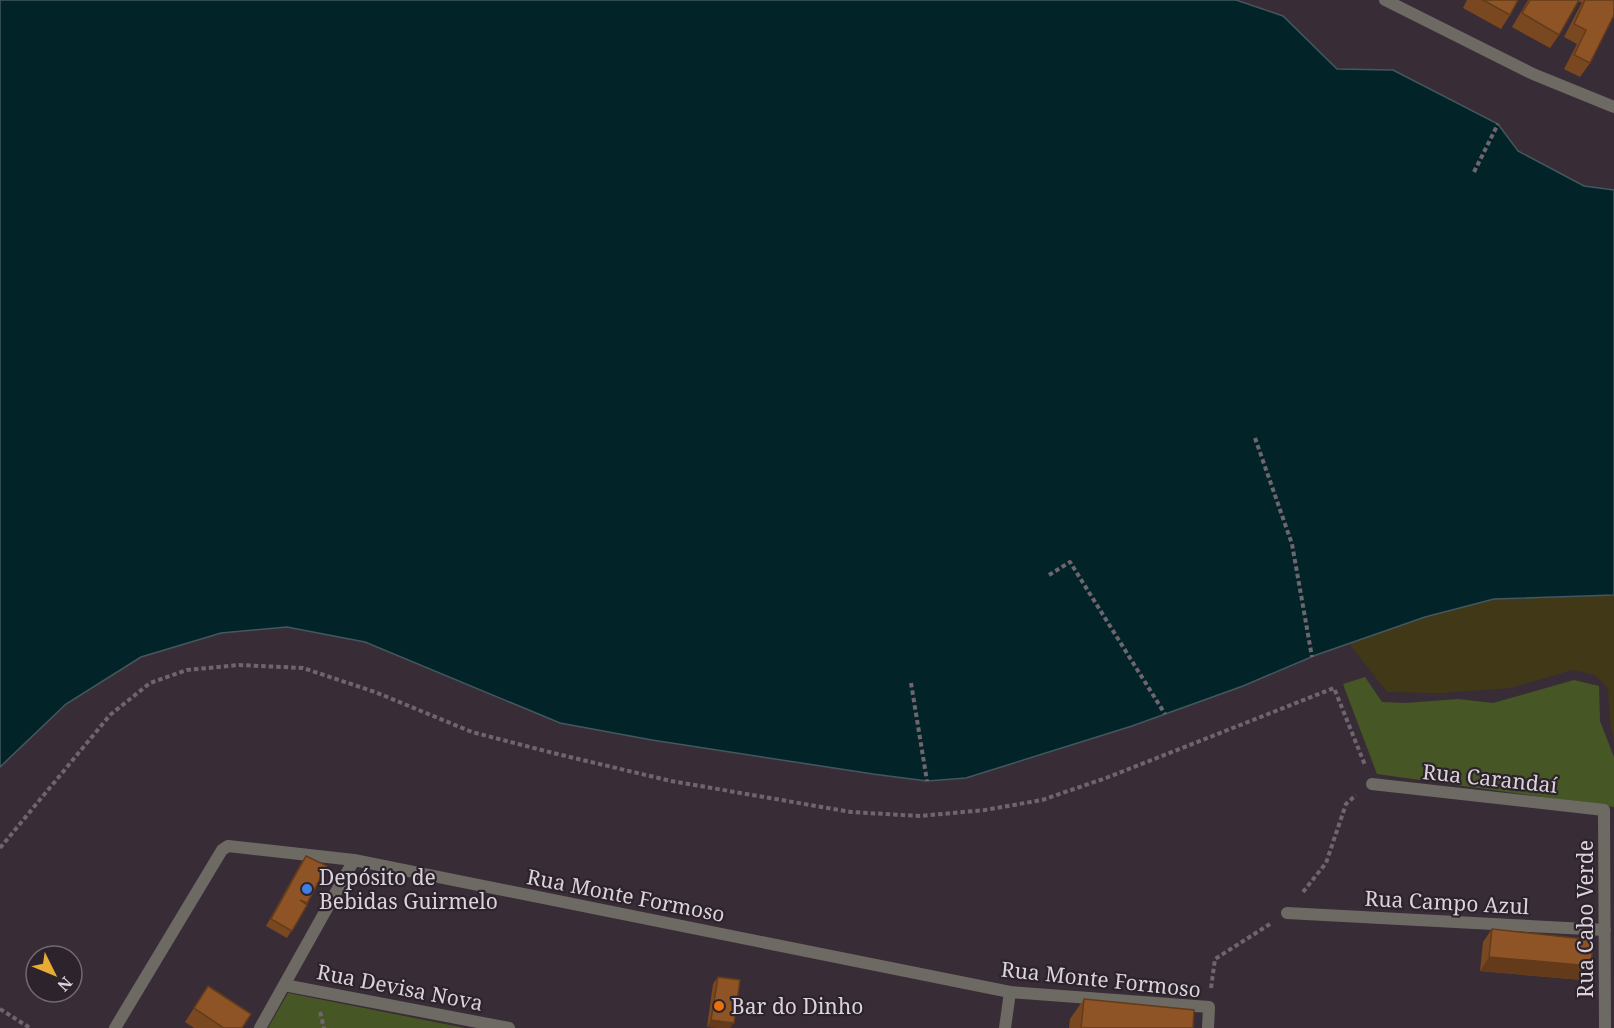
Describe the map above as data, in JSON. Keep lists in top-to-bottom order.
{
  "streets": {
    "street": [
      "Rua Carandaí",
      "Rua Monte Formoso",
      "Rua Campo Azul",
      "Rua Cabo Verde",
      "Rua Devisa Nova"
    ]
  },
  "crossings": [
    ["Rua Carandaí", "Rua Cabo Verde"],
    ["Rua Campo Azul", "Rua Cabo Verde"]
  ],
  "places": ["Depósito de Bebidas Guirmelo", "Bar do Dinho"],
  "north": "bottom right"
}
